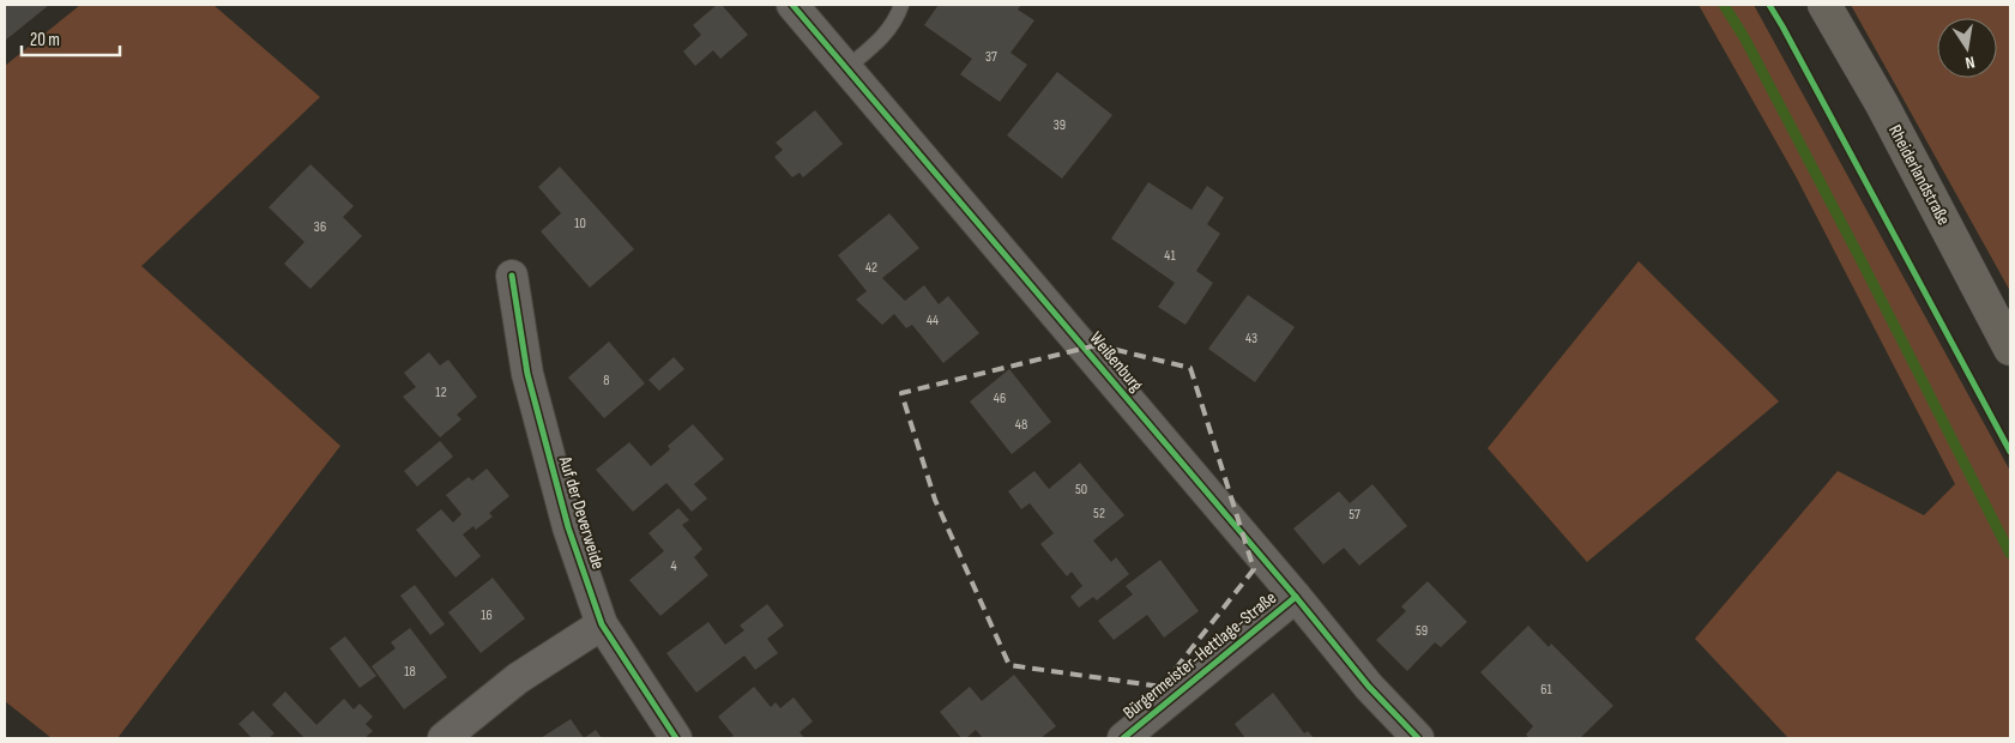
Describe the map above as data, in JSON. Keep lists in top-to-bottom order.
{
  "streets": {
    "main road": ["Rheiderlandstraße"],
    "street": ["Weißenburg", "Auf der Deverweide", "Bürgermeister-Hettlage-Straße"]
  },
  "crossings": [
    ["Weißenburg", "Bürgermeister-Hettlage-Straße"]
  ],
  "house_numbers": [
    "37",
    "39",
    "10",
    "36",
    "41",
    "42",
    "44",
    "43",
    "8",
    "12",
    "46",
    "48",
    "50",
    "52",
    "57",
    "4",
    "16",
    "59",
    "18",
    "61"
  ],
  "scale_bar": "20 m",
  "north": "bottom"
}
